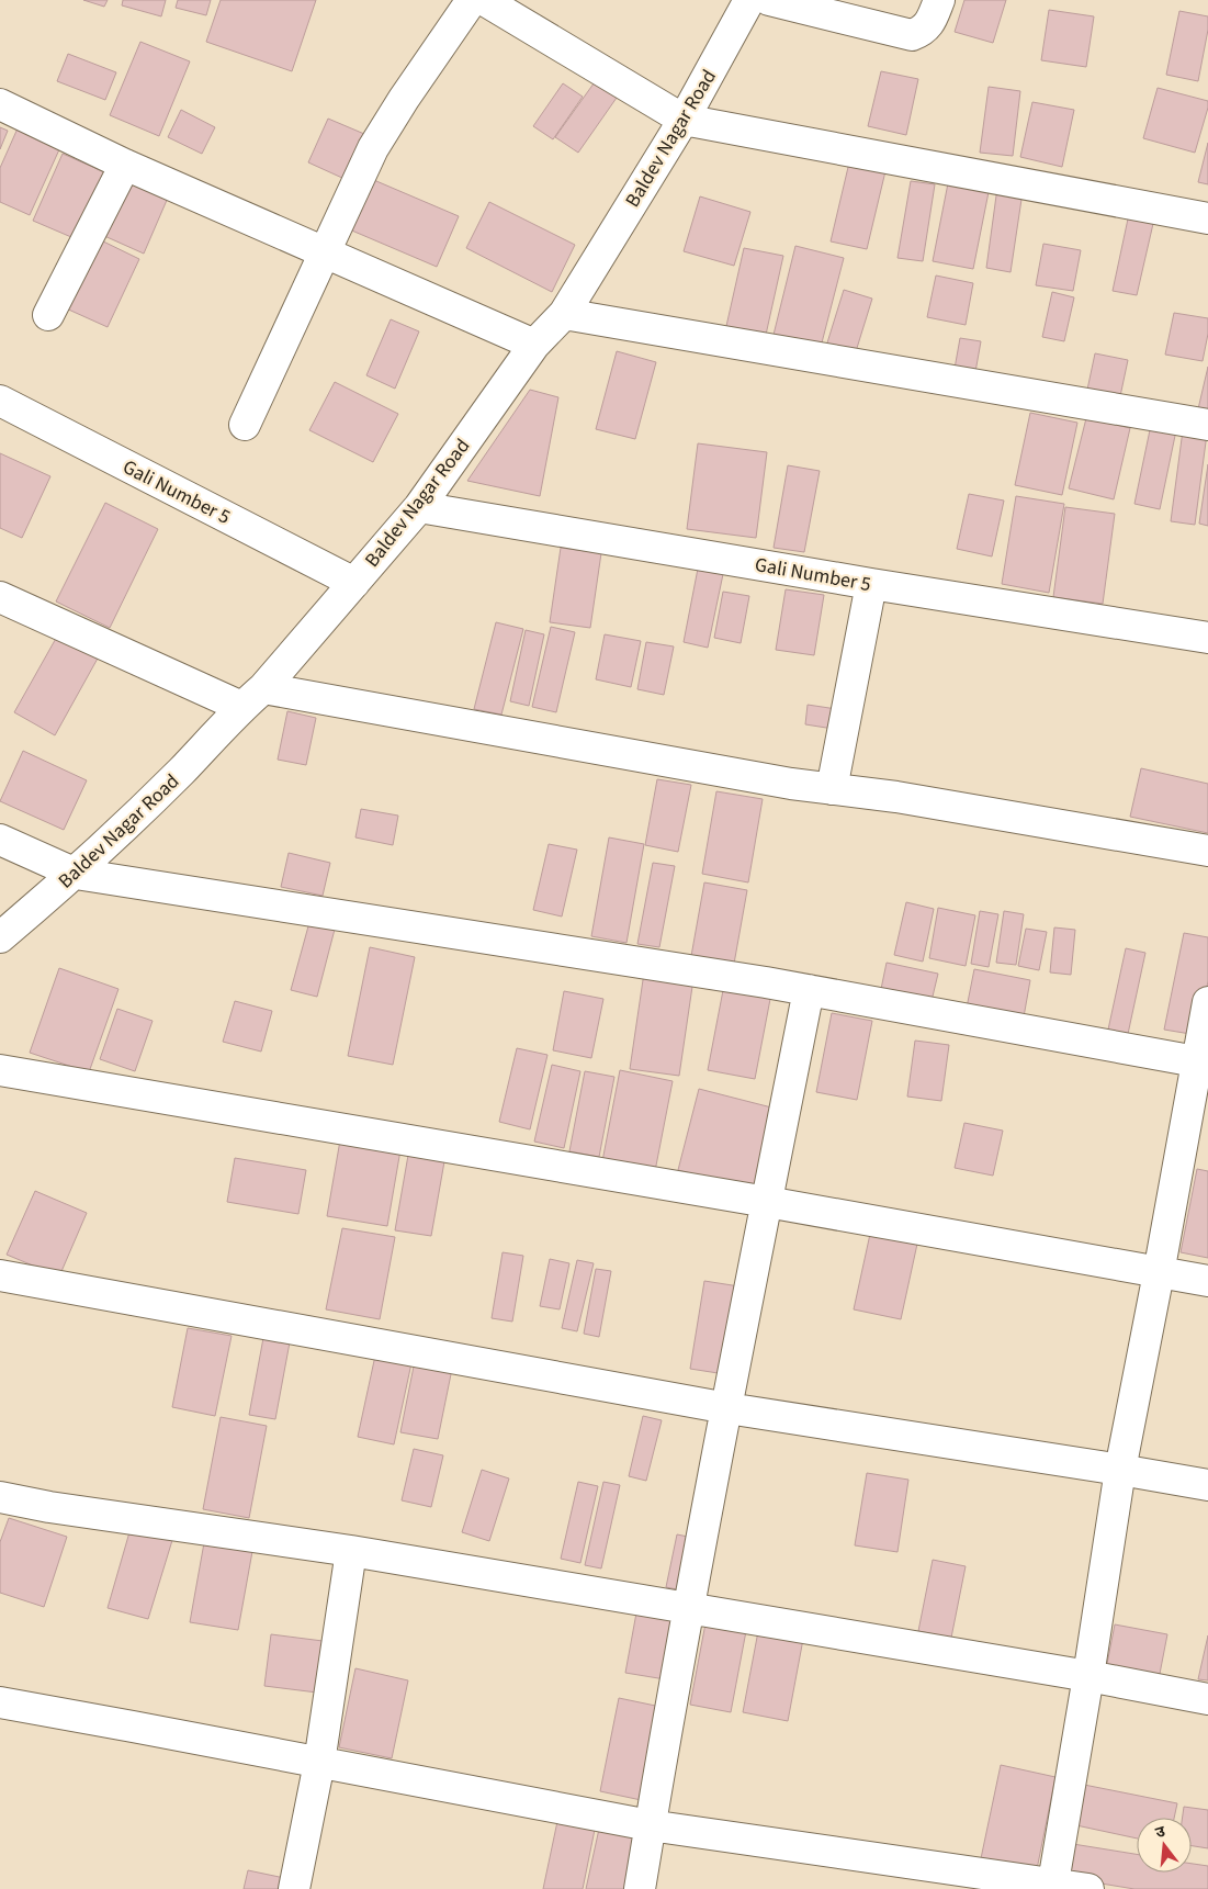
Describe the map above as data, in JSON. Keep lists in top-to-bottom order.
{
  "streets": {
    "street": ["Baldev Nagar Road", "Gali Number 5"]
  },
  "crossings": [
    ["Baldev Nagar Road", "Gali Number 5"]
  ],
  "north": "top"
}
